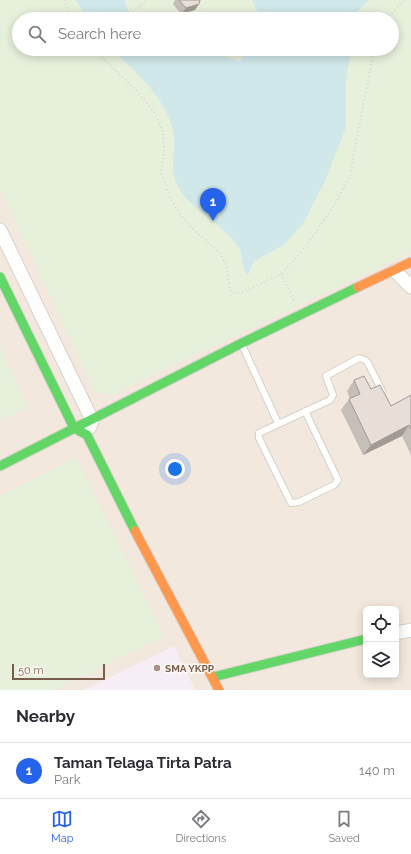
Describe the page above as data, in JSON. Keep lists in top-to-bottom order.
{
  "places": ["SMA YKPP"],
  "scale_bar": "50 m",
  "page": {
    "search": "Search here",
    "pins": "1",
    "scale": "50 m",
    "heading": "Nearby",
    "list": [
      {
        "mark": "1",
        "name": "Taman Telaga Tirta Patra",
        "note": "Park",
        "value": "140 m"
      }
    ],
    "nav": ["Map", "Directions", "Saved"]
  }
}
